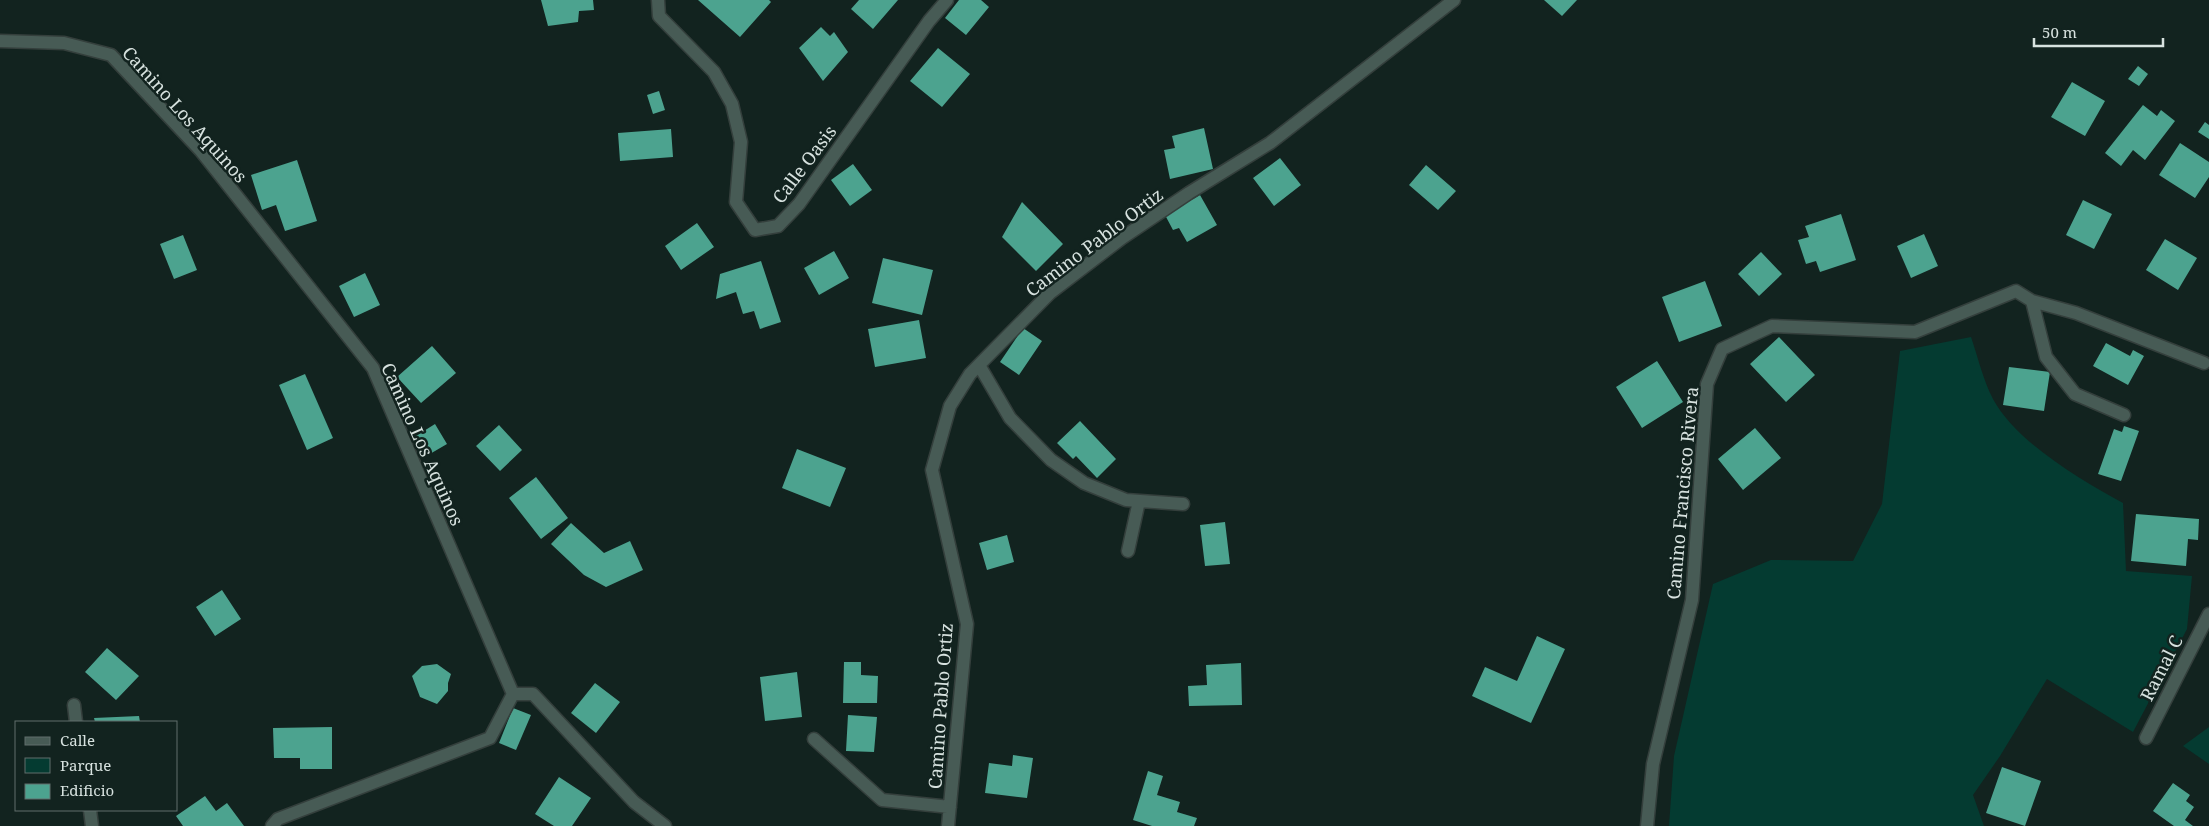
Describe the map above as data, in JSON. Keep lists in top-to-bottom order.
{
  "streets": {
    "street": [
      "Camino Los Aquinos",
      "Calle Oasis",
      "Camino Pablo Ortiz",
      "Camino Francisco Rivera",
      "Ramal C"
    ]
  },
  "legend": ["Calle", "Parque", "Edificio"],
  "scale_bar": "50 m"
}
